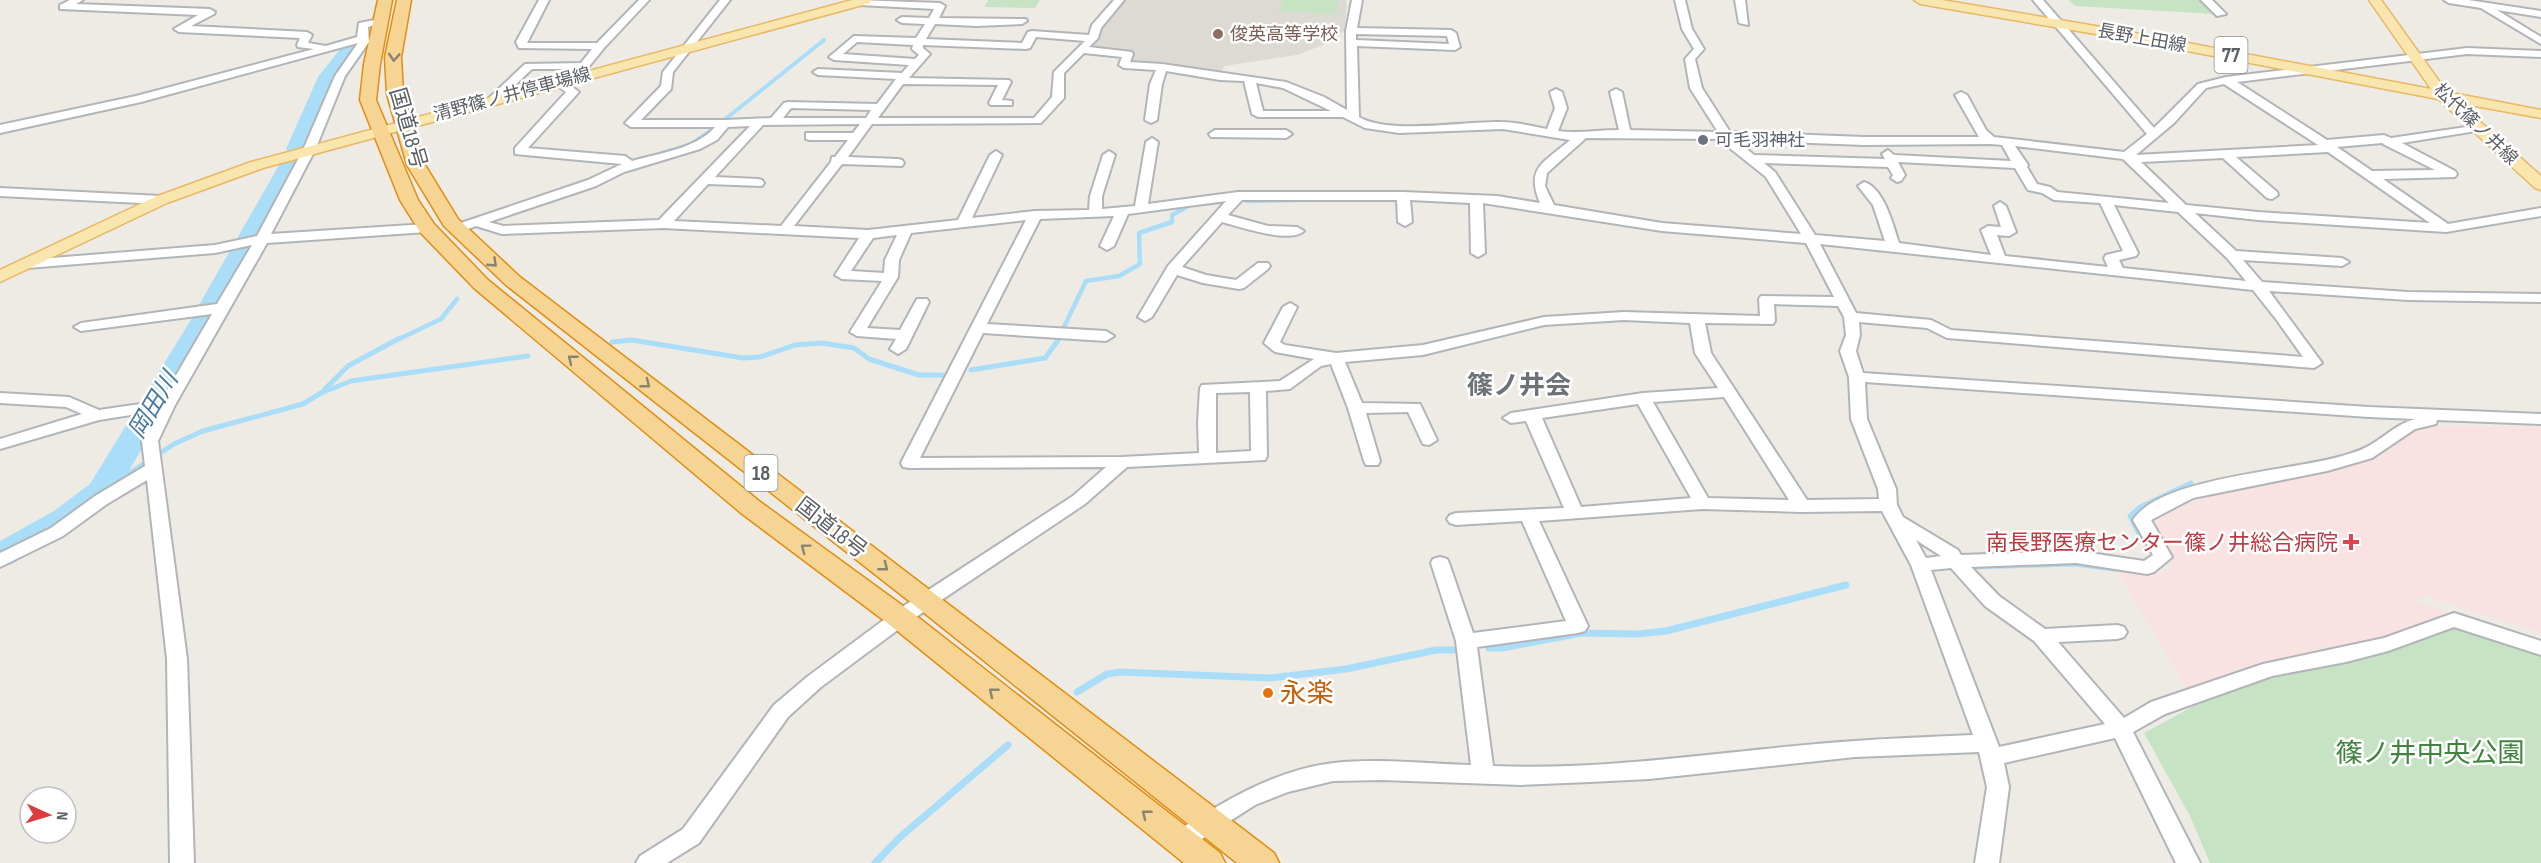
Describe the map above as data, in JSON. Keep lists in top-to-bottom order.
{
  "streets": {
    "highway": ["国道18号", "18"],
    "main road": [
      "長野上田線",
      "77",
      "清野篠ノ井停車場線",
      "松代篠ノ井線"
    ]
  },
  "crossings": [
    ["長野上田線", "松代篠ノ井線"],
    ["清野篠ノ井停車場線", "国道18号"]
  ],
  "districts": ["篠ノ井会"],
  "water": ["岡田川"],
  "parks": ["篠ノ井中央公園"],
  "places": {
    "other": ["俊英高等学校", "可毛羽神社", "永楽"],
    "health": ["南長野医療センター篠ノ井総合病院"]
  },
  "north": "right"
}
